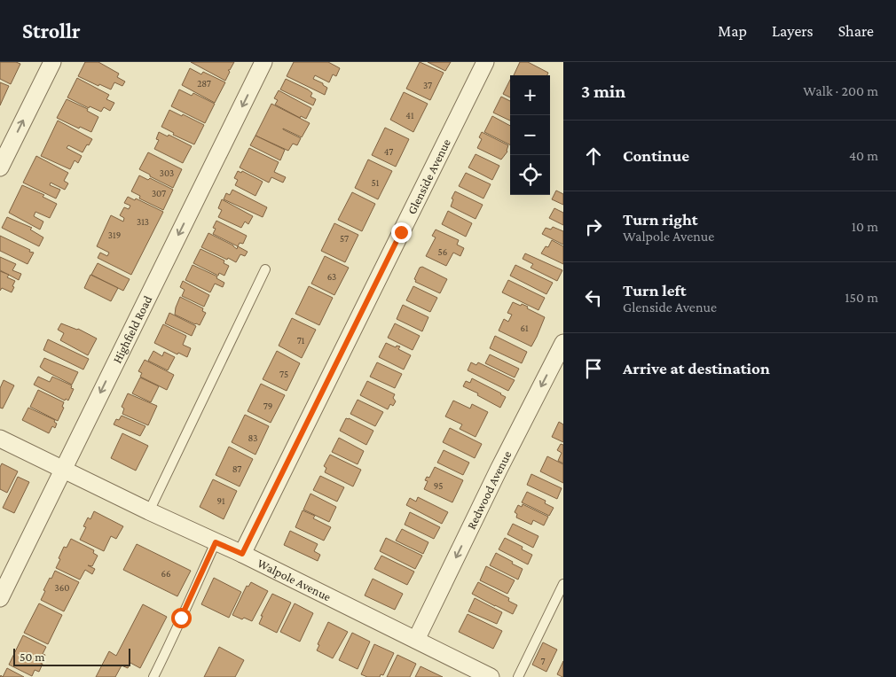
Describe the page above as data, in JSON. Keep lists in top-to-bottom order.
{
  "streets": {
    "street": [
      "Glenside Avenue",
      "Highfield Road",
      "Redwood Avenue",
      "Walpole Avenue"
    ]
  },
  "crossings": [
    ["Glenside Avenue", "Walpole Avenue"],
    ["Highfield Road", "Walpole Avenue"],
    ["Redwood Avenue", "Walpole Avenue"]
  ],
  "one_way": ["Highfield Road", "Redwood Avenue"],
  "house_numbers": [
    "287",
    "37",
    "41",
    "47",
    "303",
    "51",
    "307",
    "313",
    "319",
    "57",
    "56",
    "63",
    "61",
    "71",
    "75",
    "79",
    "83",
    "87",
    "95",
    "91",
    "66",
    "360",
    "7"
  ],
  "scale_bar": "50 m",
  "page": {
    "header": "Strollr",
    "nav": ["Map", "Layers", "Share"],
    "heading": ["3 min", "Walk · 200 m"],
    "map_buttons": ["+", "−"],
    "list": [
      ["Continue", "40 m"],
      ["Turn right", "Walpole Avenue", "10 m"],
      ["Turn left", "Glenside Avenue", "150 m"],
      "Arrive at destination"
    ],
    "scale": "50 m"
  }
}
